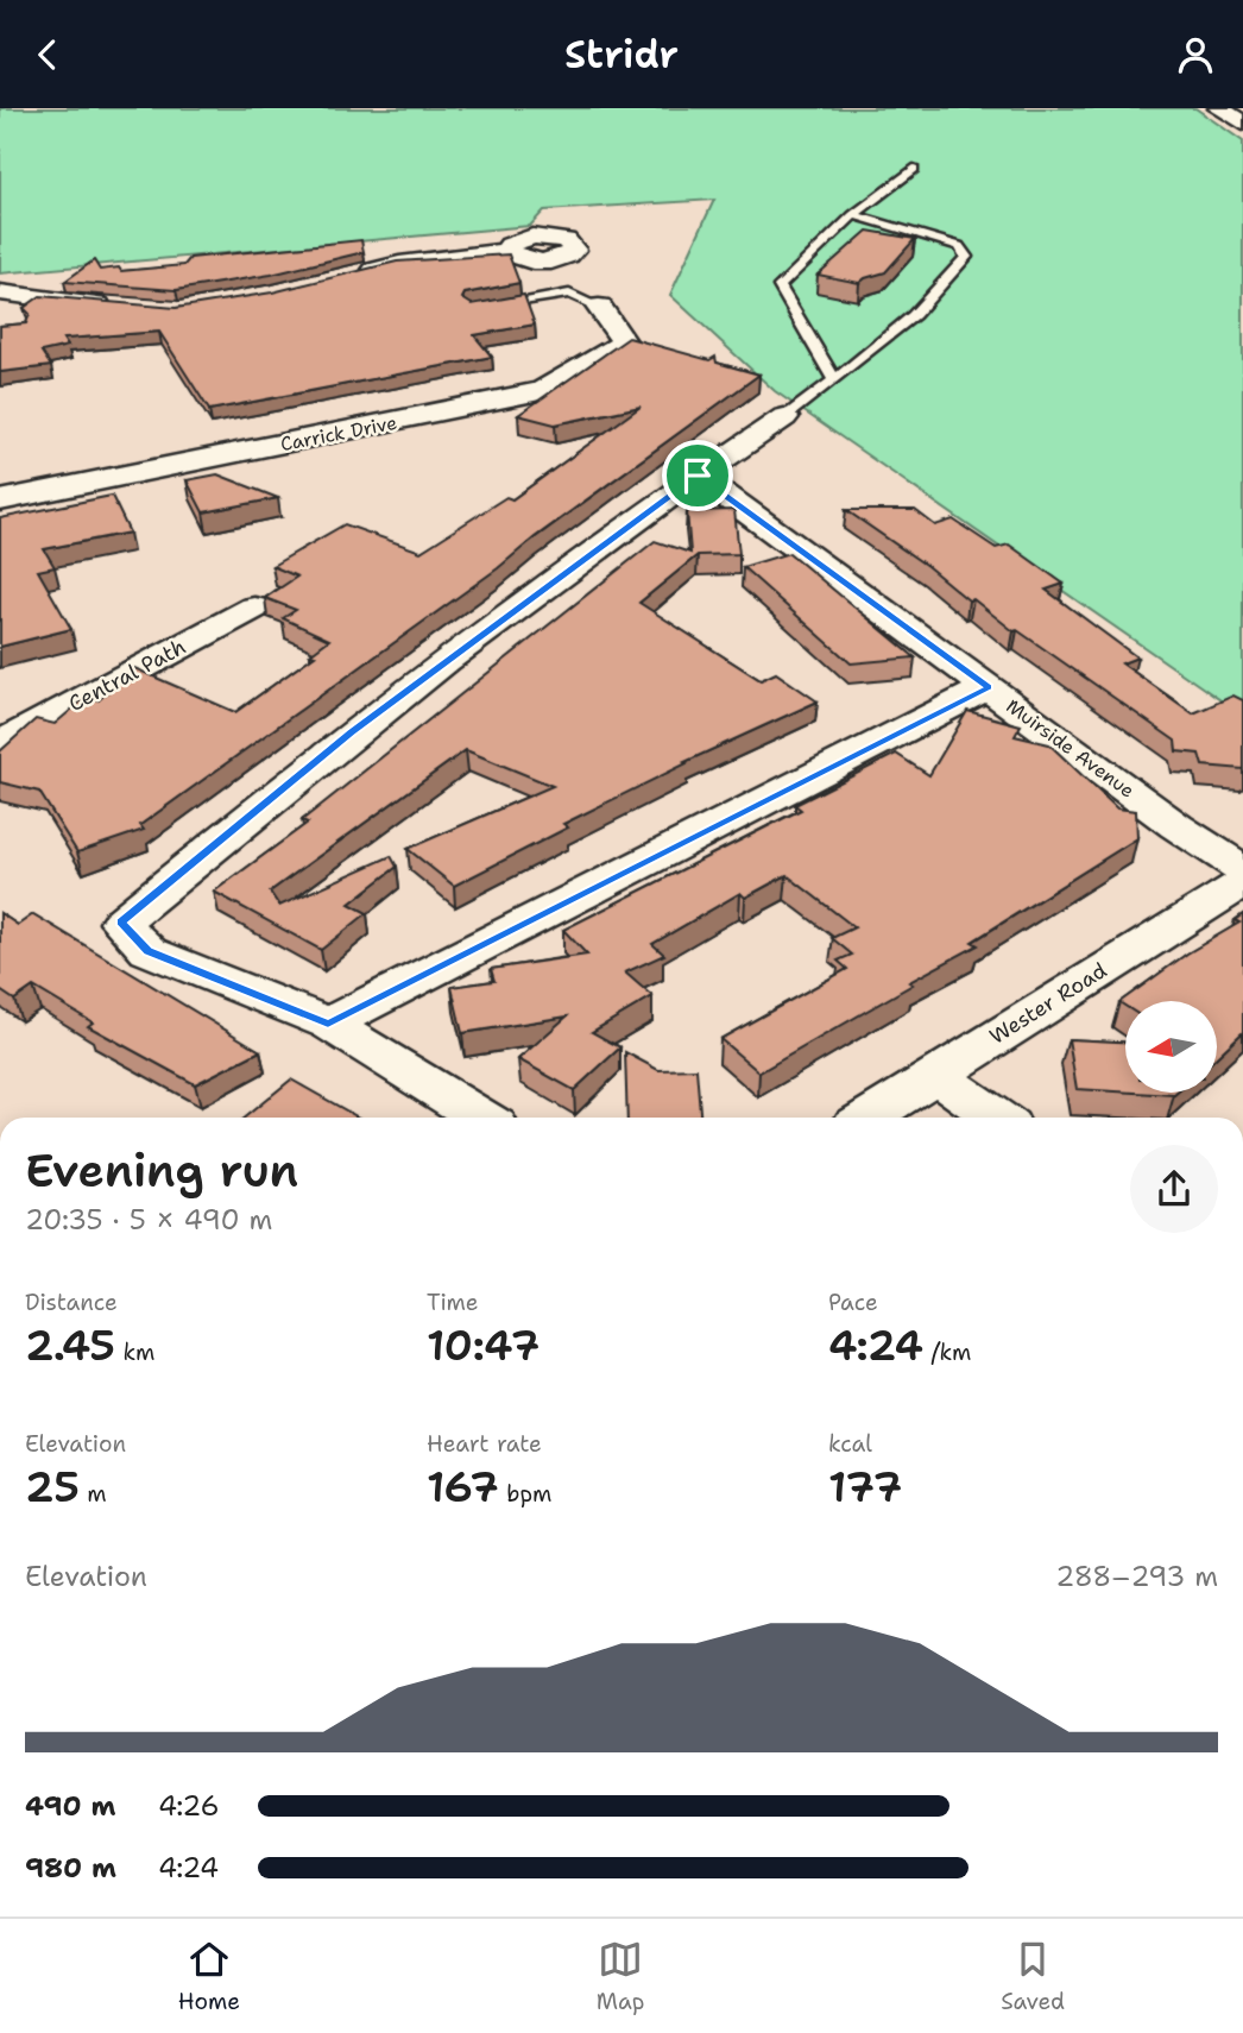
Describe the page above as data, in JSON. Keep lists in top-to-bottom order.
{
  "streets": {
    "street": [
      "Carrick Drive",
      "Central Path",
      "Muirside Avenue",
      "Wester Road"
    ]
  },
  "north": "left",
  "page": {
    "header": "Stridr",
    "heading": ["Evening run", "20:35 · 5 × 490 m"],
    "stats": [
      ["Distance", "2.45 km"],
      ["Time", "10:47"],
      ["Pace", "4:24 /km"],
      ["Elevation", "25 m"],
      ["Heart rate", "167 bpm"],
      ["kcal", "177"]
    ],
    "chart": ["Elevation", "288–293 m"],
    "list": [
      {
        "name": "490 m",
        "note": "4:26"
      },
      {
        "name": "980 m",
        "note": "4:24"
      }
    ],
    "tabs": ["Home", "Map", "Saved"]
  }
}
